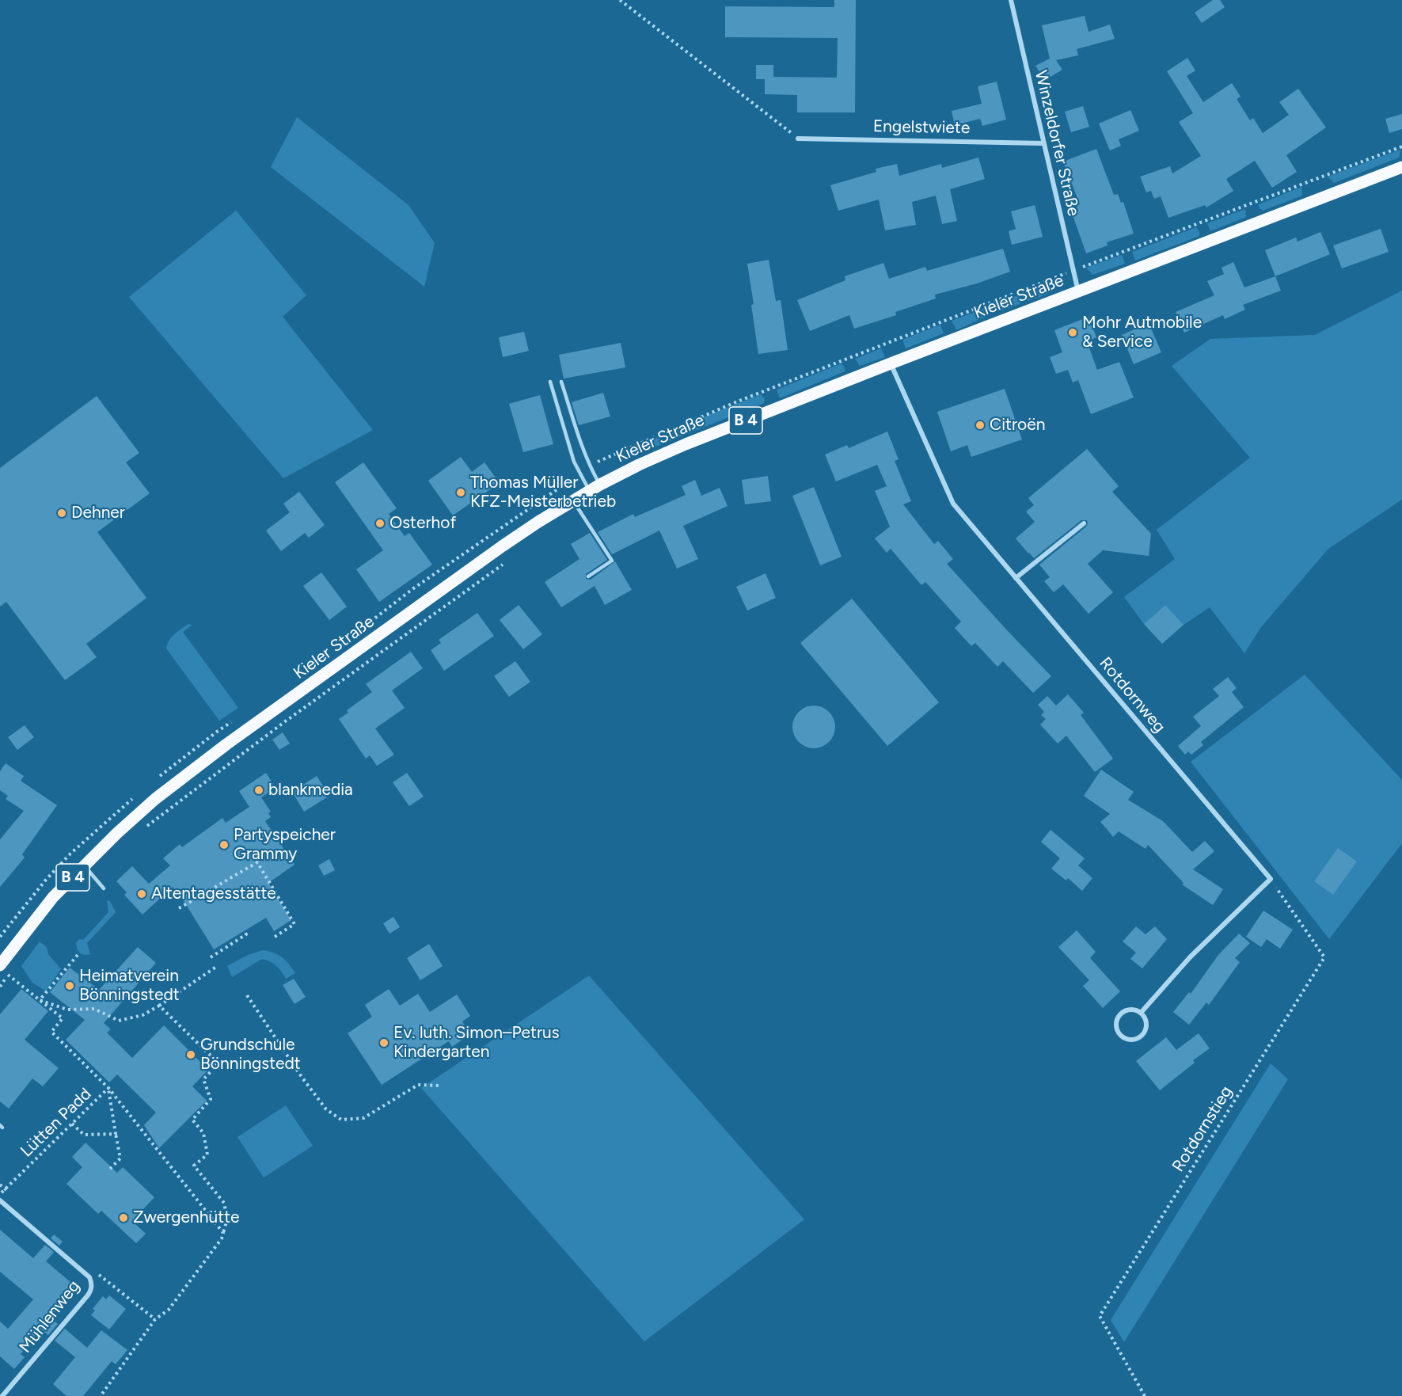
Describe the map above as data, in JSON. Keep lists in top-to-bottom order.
{
  "streets": {
    "main road": ["Kieler Straße", "B 4"],
    "street": [
      "Engelstwiete",
      "Winzeldorfer Straße",
      "Rotdornweg",
      "Mühlenweg"
    ],
    "path": ["Lütten Padd", "Rotdornstieg"]
  },
  "crossings": [
    ["Engelstwiete", "Winzeldorfer Straße"],
    ["Winzeldorfer Straße", "Kieler Straße"],
    ["Kieler Straße", "Rotdornweg"],
    ["Rotdornweg", "Rotdornstieg"]
  ],
  "places": [
    "Mohr Autmobile & Service",
    "Citroën",
    "Thomas Müller KFZ-Meisterbetrieb",
    "Dehner",
    "Osterhof",
    "blankmedia",
    "Partyspeicher Grammy",
    "Altentagesstätte",
    "Heimatverein Bönningstedt",
    "Ev. luth. Simon–Petrus Kindergarten",
    "Grundschule Bönningstedt",
    "Zwergenhütte"
  ]
}
